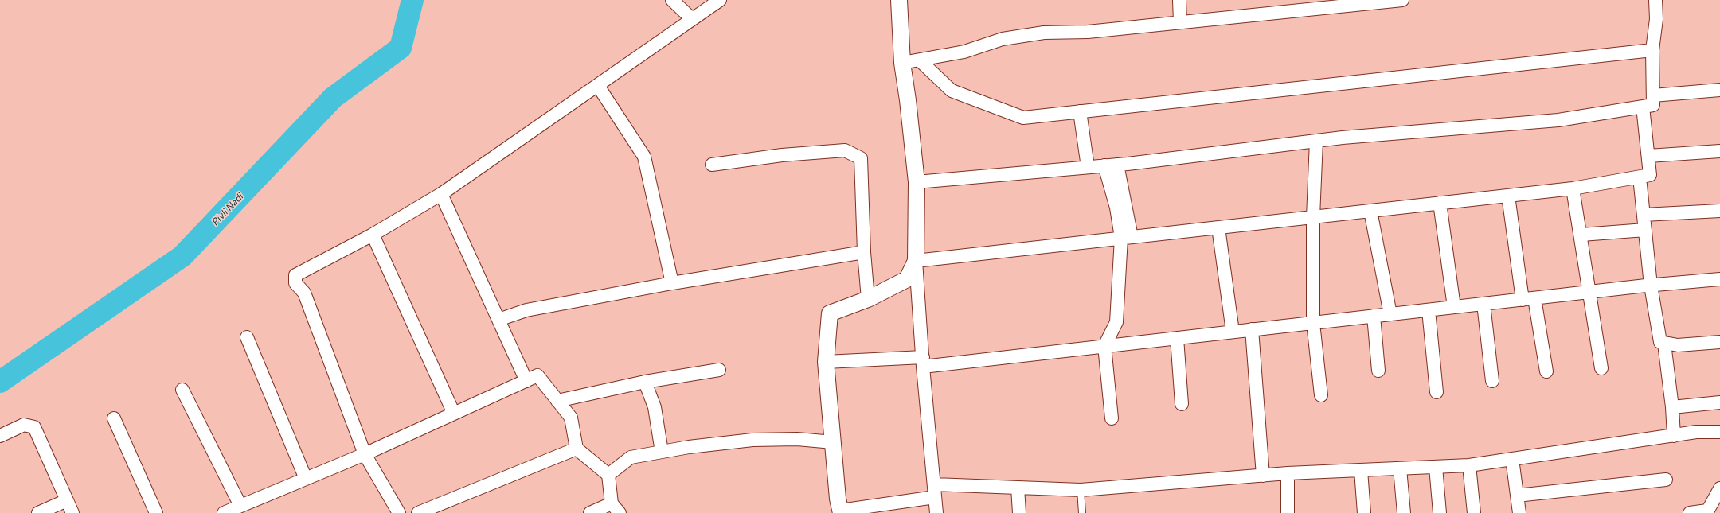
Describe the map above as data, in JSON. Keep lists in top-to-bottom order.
{
  "water": ["Pivli Nadi"]
}
